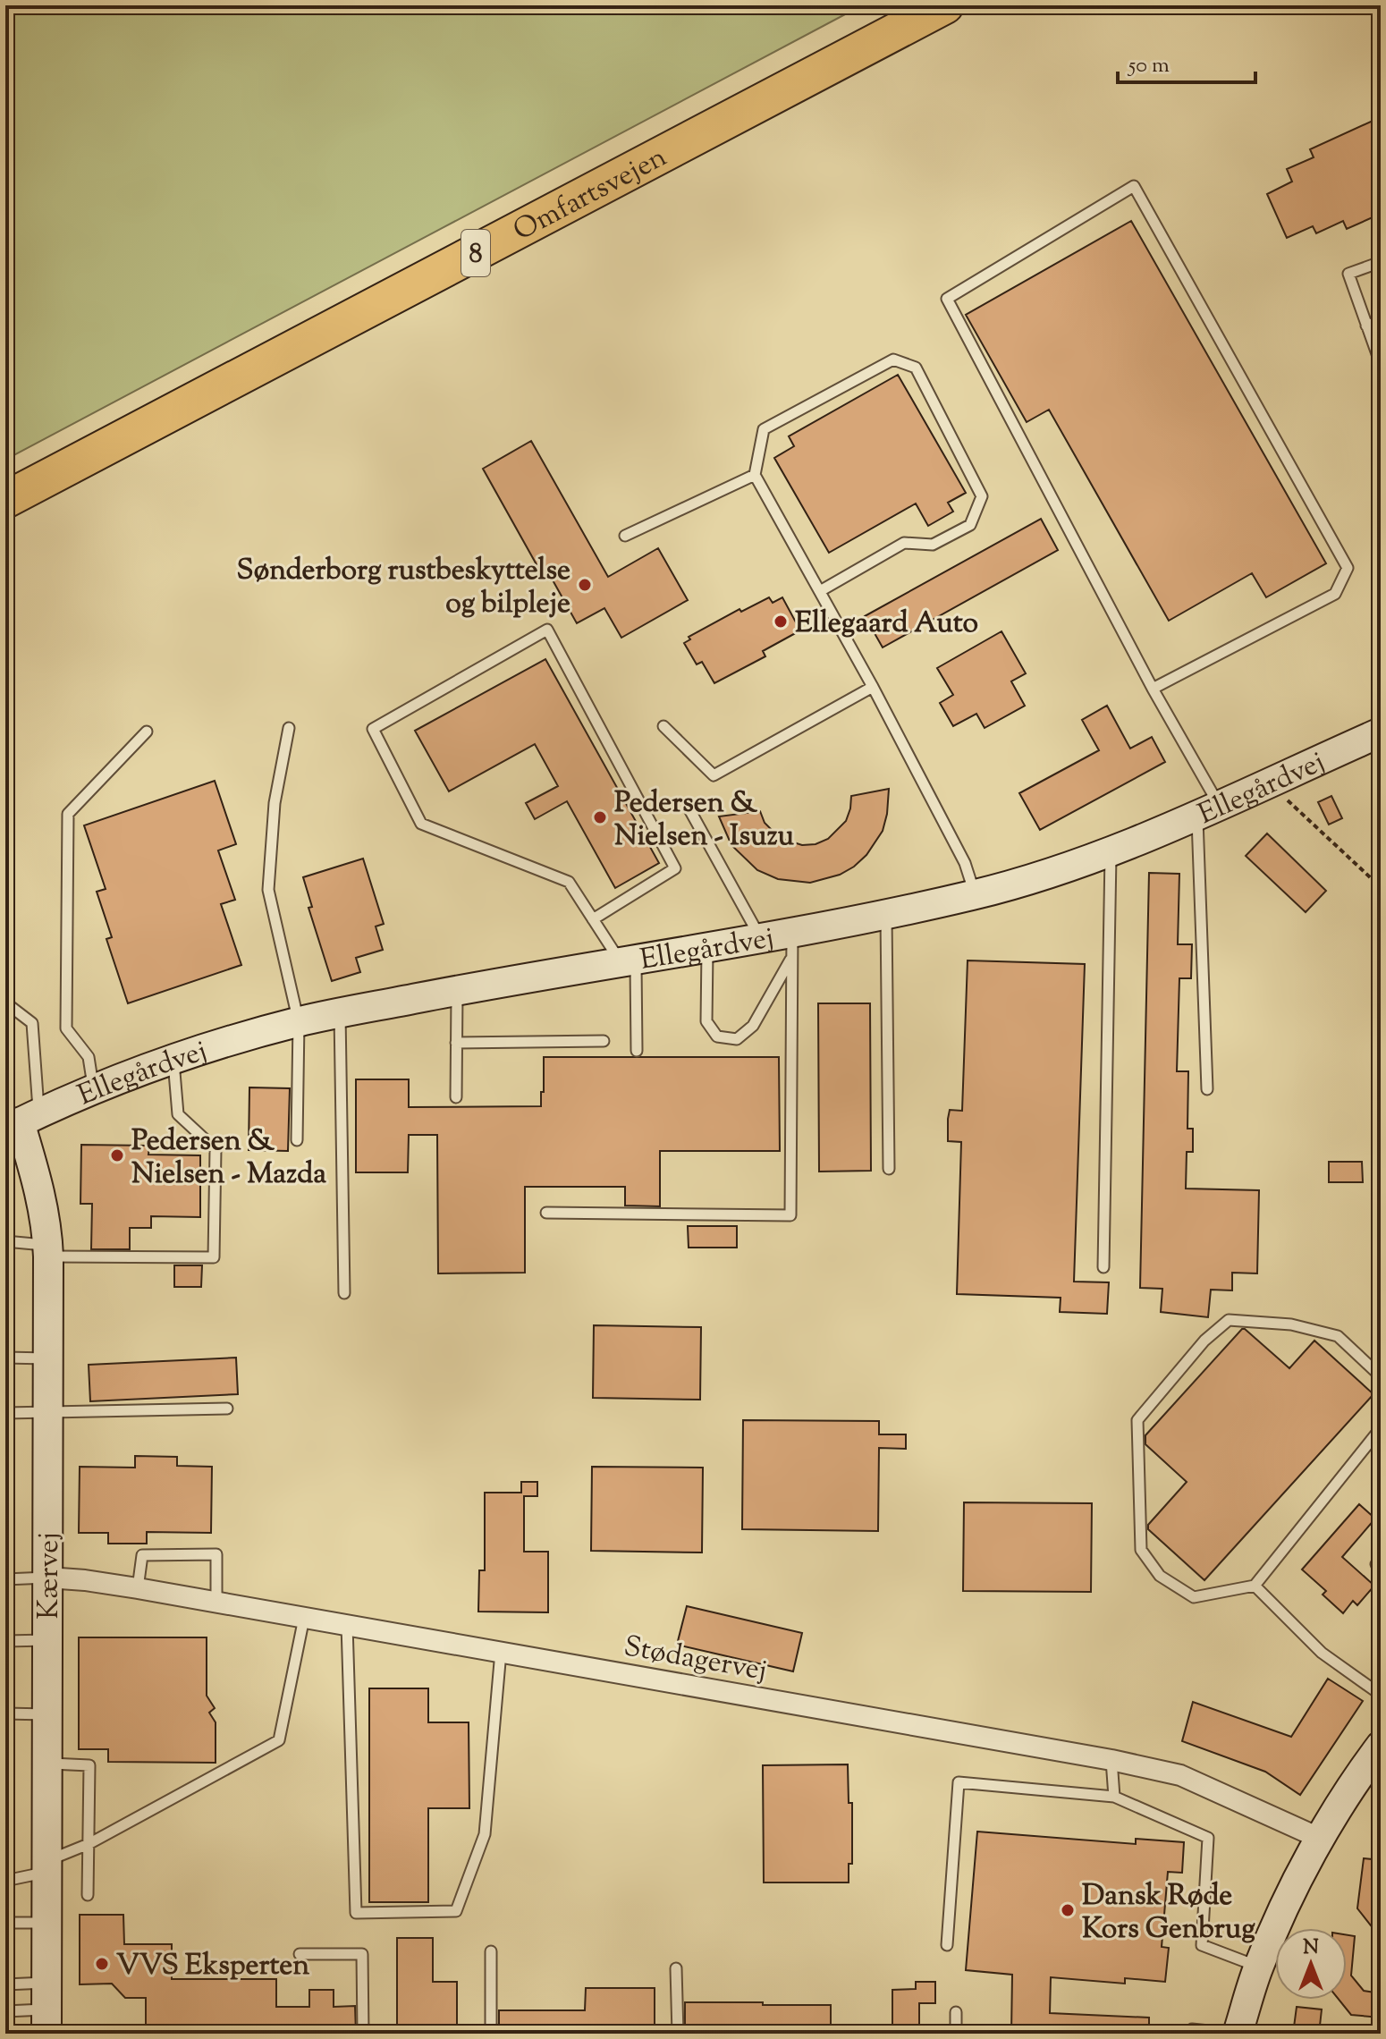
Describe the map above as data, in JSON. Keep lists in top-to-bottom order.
{
  "streets": {
    "highway": ["Omfartsvejen", "8"],
    "street": ["Ellegårdvej", "Kærvej", "Stødagervej"]
  },
  "crossings": [
    ["Ellegårdvej", "Kærvej"],
    ["Kærvej", "Stødagervej"]
  ],
  "places": [
    "Sønderborg rustbeskyttelse og bilpleje",
    "Ellegaard Auto",
    "Pedersen & Nielsen - Isuzu",
    "Pedersen & Nielsen - Mazda",
    "Dansk Røde Kors Genbrug",
    "VVS Eksperten"
  ],
  "scale_bar": "50 m",
  "north": "top"
}
